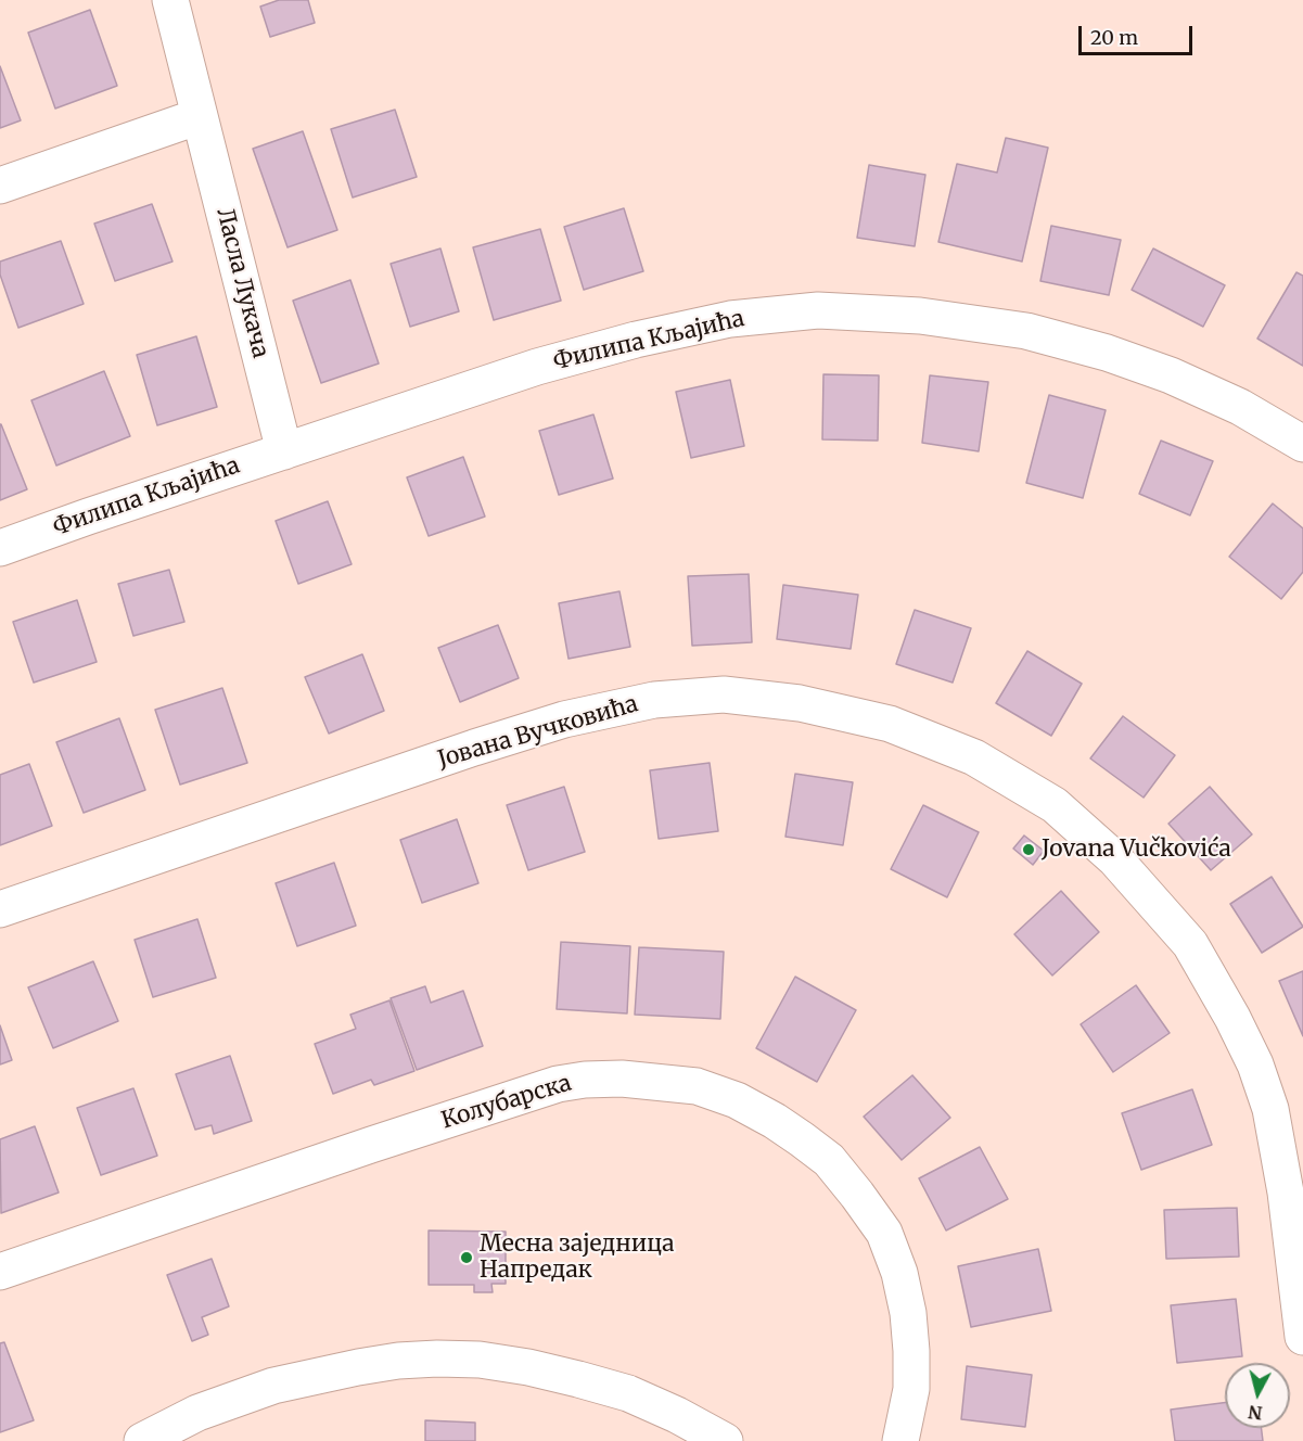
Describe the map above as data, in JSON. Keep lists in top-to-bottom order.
{
  "streets": {
    "street": [
      "Ласла Лукача",
      "Филипа Кљајића",
      "Јована Вучковића",
      "Колубарска"
    ]
  },
  "crossings": [
    ["Ласла Лукача", "Филипа Кљајића"]
  ],
  "places": ["Jovana Vučkovića", "Месна заједница Напредак"],
  "scale_bar": "20 m",
  "north": "bottom"
}
